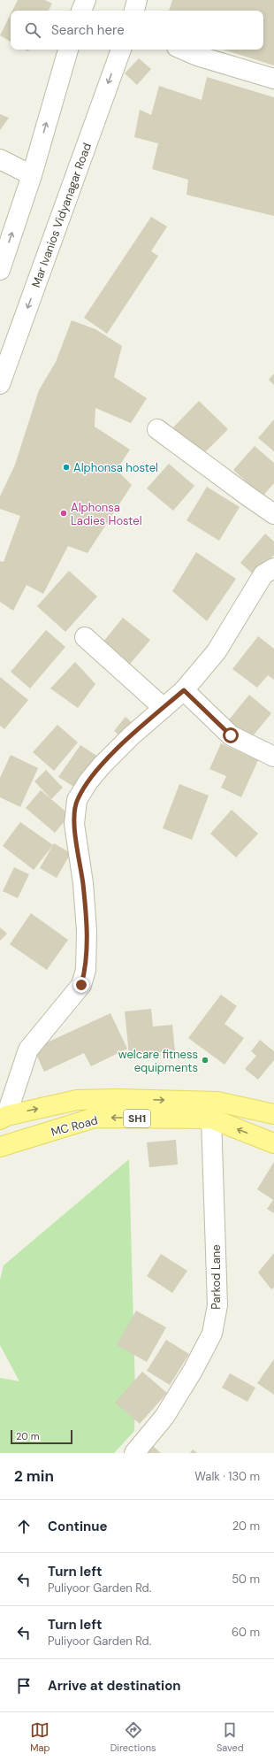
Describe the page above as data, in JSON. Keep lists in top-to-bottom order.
{
  "streets": {
    "main road": ["SH1", "MC Road"],
    "street": ["Mar Ivanios Vidyanagar Road", "Parkod Lane"]
  },
  "crossings": [
    ["MC Road", "Parkod Lane"]
  ],
  "places": ["Alphonsa hostel", "Alphonsa Ladies Hostel", "welcare fitness equipments"],
  "scale_bar": "20 m",
  "page": {
    "search": "Search here",
    "scale": "20 m",
    "heading": ["2 min", "Walk · 130 m"],
    "list": [
      ["Continue", "20 m"],
      ["Turn left", "Puliyoor Garden Rd.", "50 m"],
      ["Turn left", "Puliyoor Garden Rd.", "60 m"],
      "Arrive at destination"
    ],
    "nav": ["Map", "Directions", "Saved"]
  }
}
